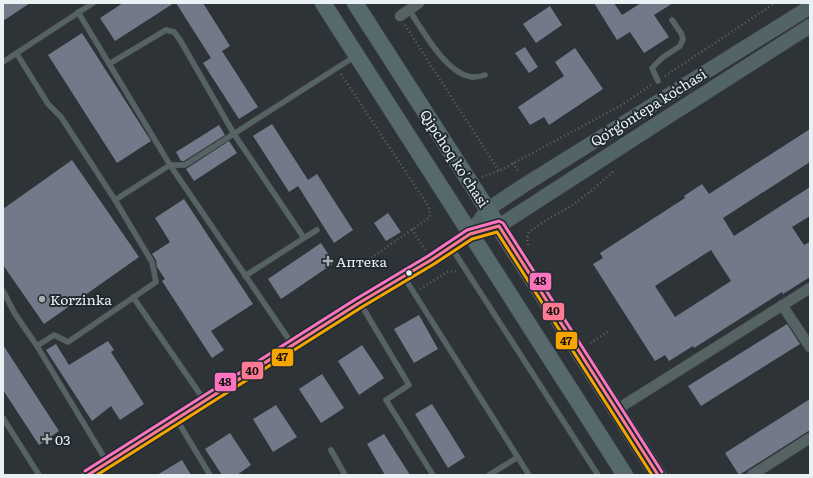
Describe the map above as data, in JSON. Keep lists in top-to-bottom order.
{
  "streets": {
    "main road": ["Qoʻrgʻontepa koʻchasi", "Qipchoq ko'chasi"]
  },
  "crossings": [
    ["Qoʻrgʻontepa koʻchasi", "Qipchoq ko'chasi"]
  ],
  "places": {
    "health": ["Аптека", "03"],
    "other": ["Korzinka"]
  },
  "lines": ["transit line 48", "transit line 40", "transit line 47"]
}
